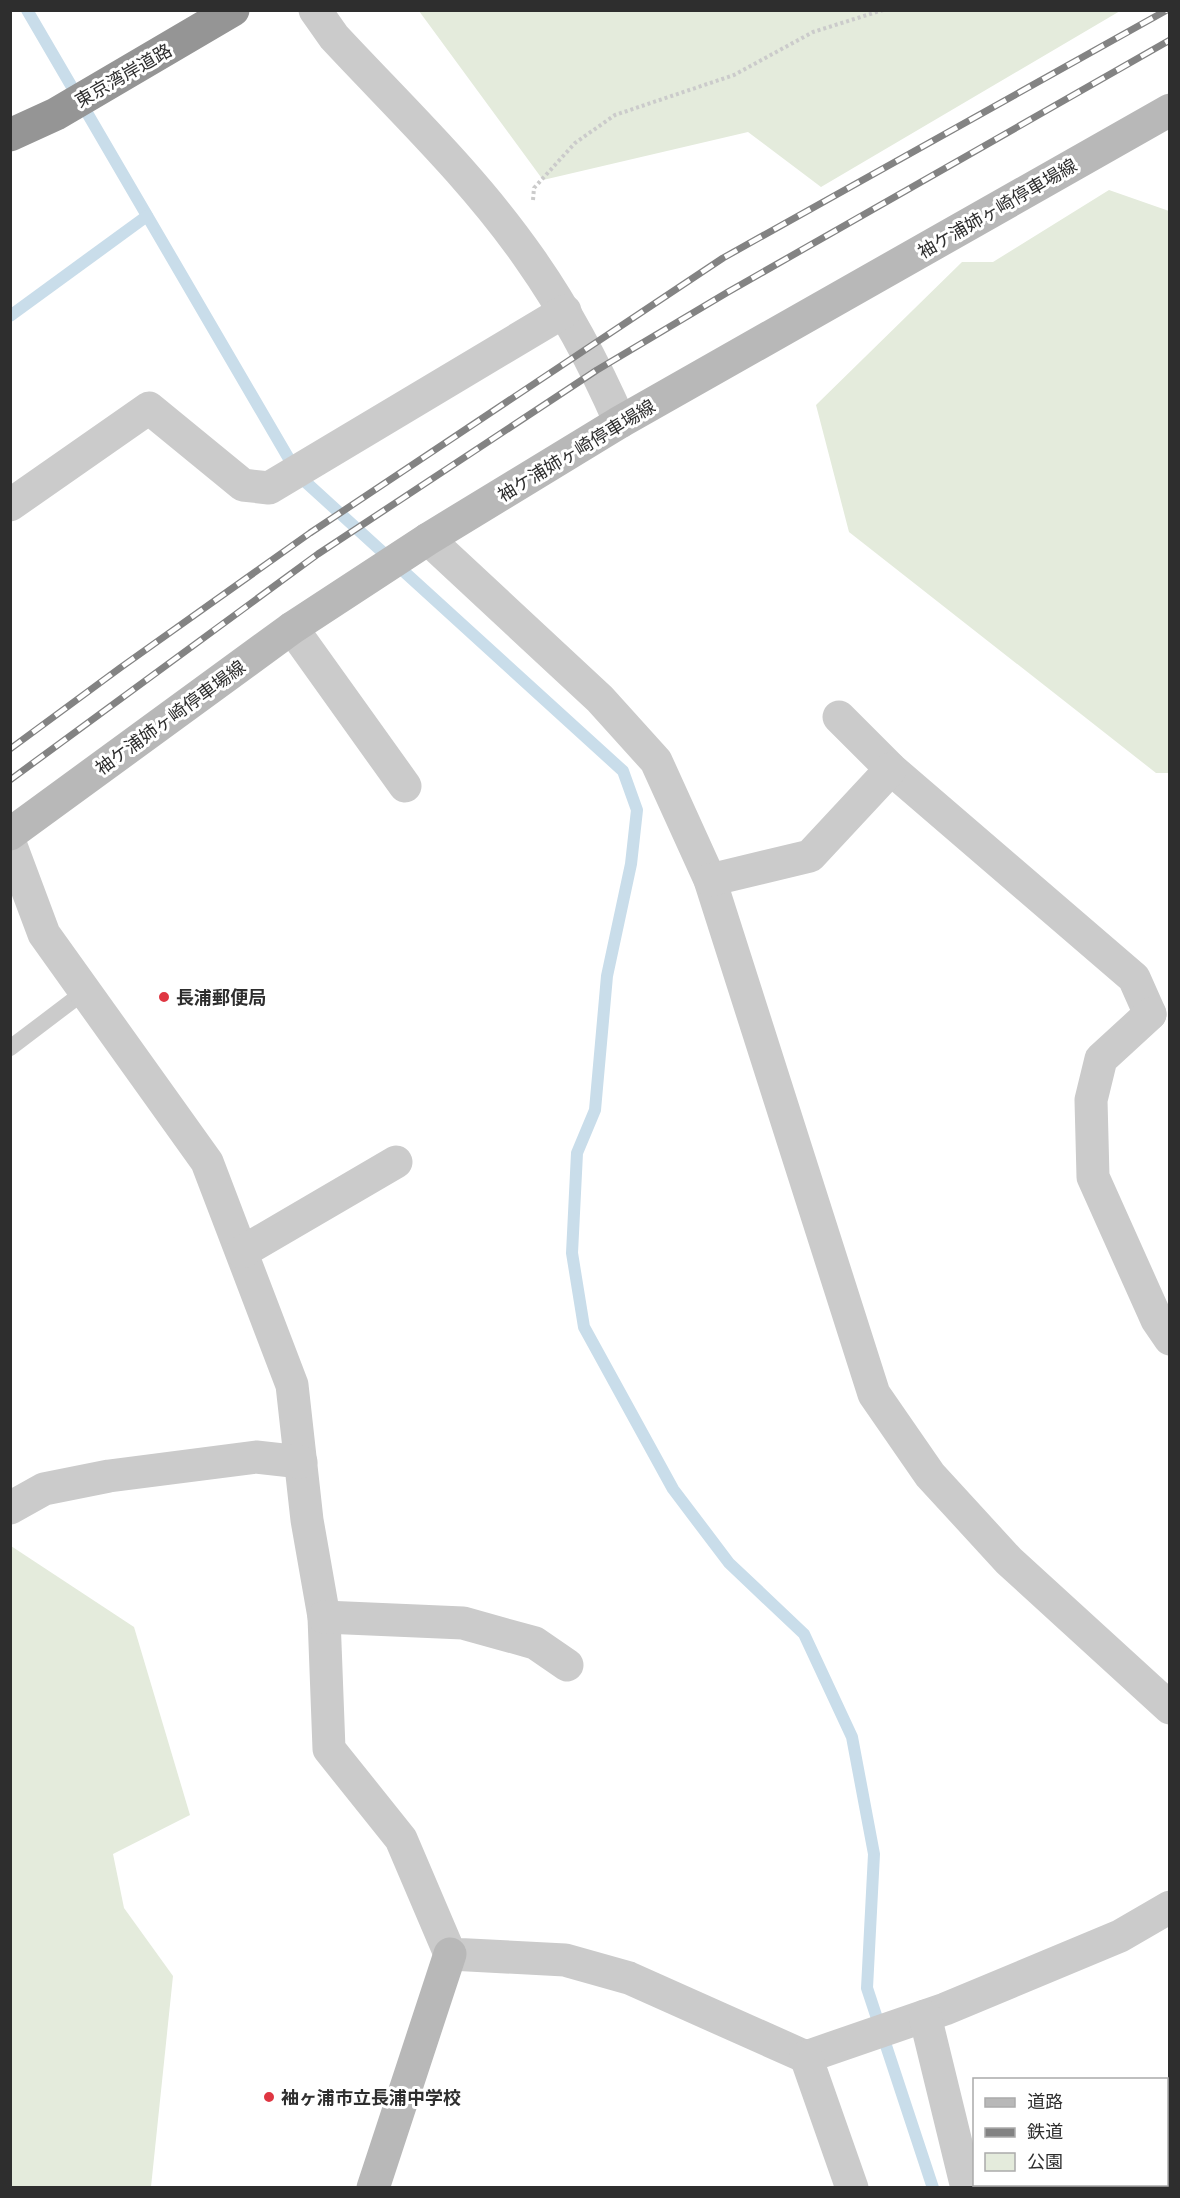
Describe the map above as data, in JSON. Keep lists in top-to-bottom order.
{
  "streets": {
    "highway": ["東京湾岸道路"],
    "main road": ["袖ケ浦姉ヶ崎停車場線"]
  },
  "places": ["長浦郵便局", "袖ヶ浦市立長浦中学校"],
  "legend": ["道路", "鉄道", "公園"]
}
